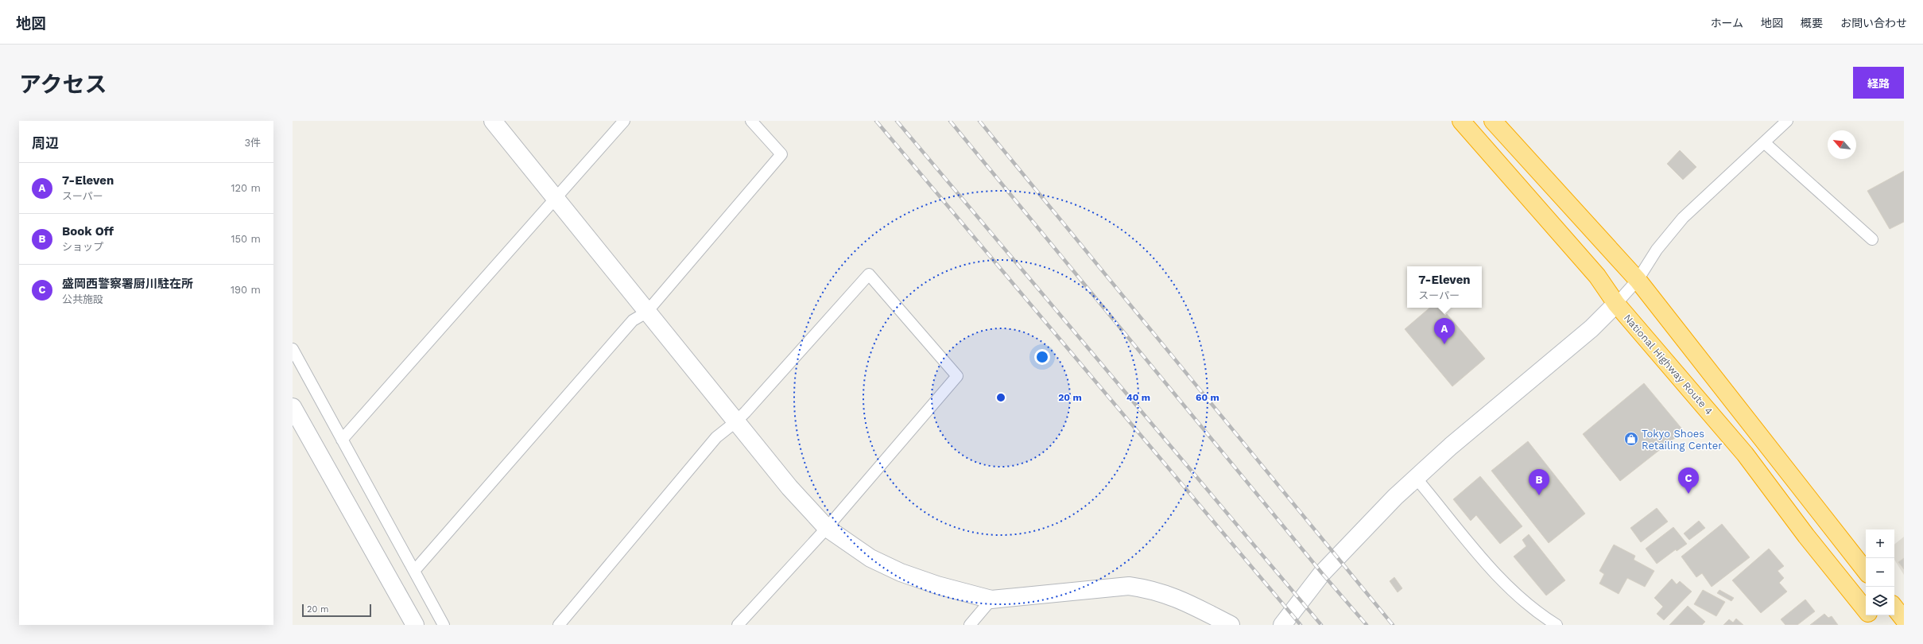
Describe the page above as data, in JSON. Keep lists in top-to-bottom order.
{
  "streets": {
    "highway": ["National Highway Route 4"]
  },
  "places": {
    "shop": ["Tokyo Shoes Retailing Center"]
  },
  "scale_bar": "20 m",
  "north": "top left",
  "page": {
    "header": "地図",
    "nav": [
      "ホーム",
      "地図",
      "概要",
      "お問い合わせ"
    ],
    "title": "アクセス",
    "buttons": "経路",
    "heading": ["周辺", "3件"],
    "list": [
      {
        "mark": "A",
        "name": "7-Eleven",
        "note": "スーパー",
        "value": "120 m"
      },
      {
        "mark": "B",
        "name": "Book Off",
        "note": "ショップ",
        "value": "150 m"
      },
      {
        "mark": "C",
        "name": "盛岡西警察署厨川駐在所",
        "note": "公共施設",
        "value": "190 m"
      }
    ],
    "popup": ["7-Eleven", "スーパー"],
    "pins": ["A", "C", "B"],
    "map_buttons": ["+", "−"],
    "scale": "20 m"
  },
  "rings": ["20 m", "40 m", "60 m"]
}
